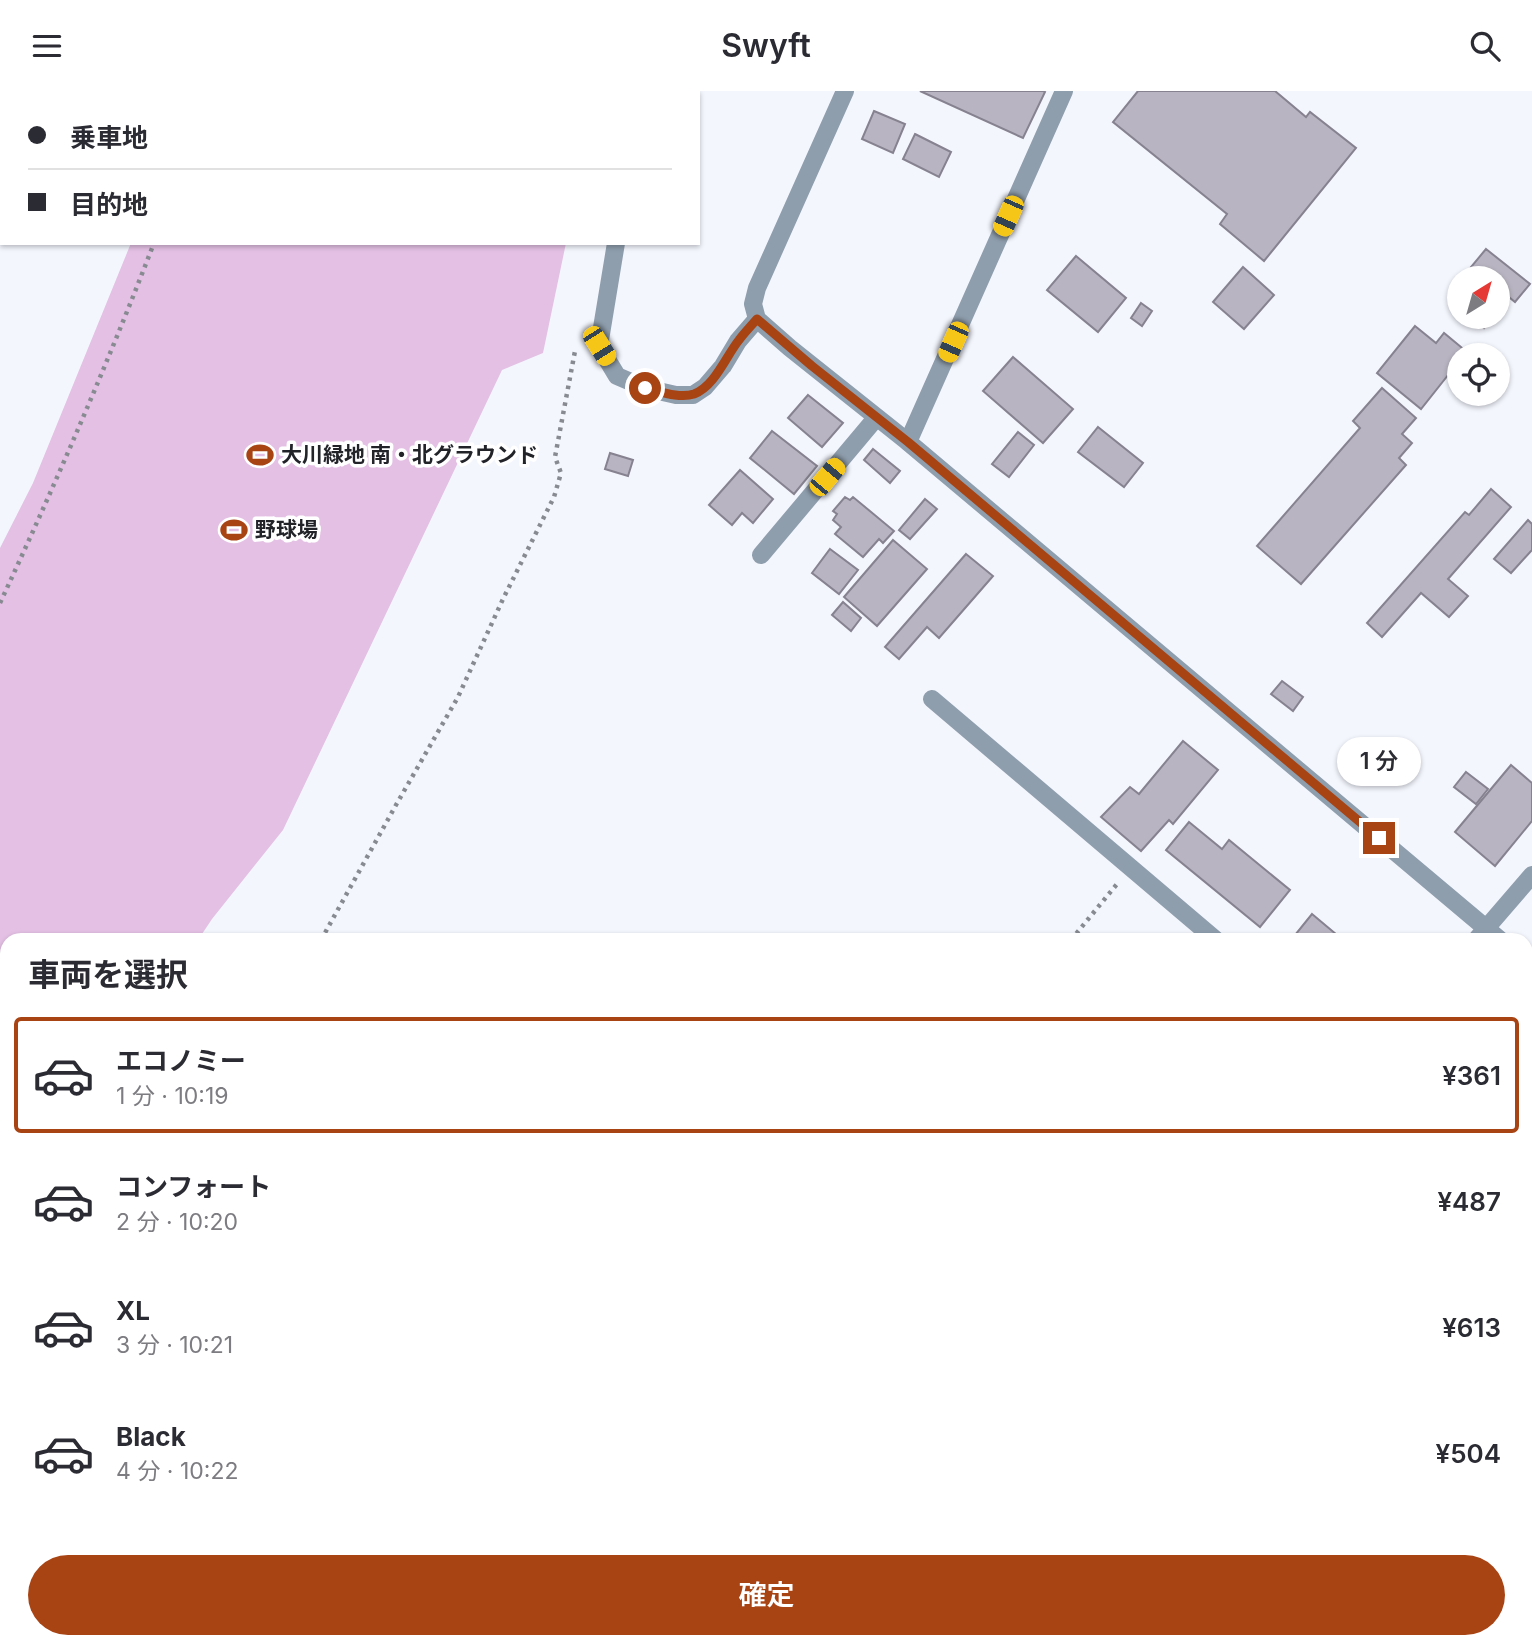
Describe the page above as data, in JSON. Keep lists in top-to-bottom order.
{
  "places": {
    "sports": ["大川緑地 南・北グラウンド", "野球場"]
  },
  "north": "top right",
  "page": {
    "header": "Swyft",
    "banner": ["乗車地", "目的地"],
    "bubble": "1 分",
    "heading": "車両を選択",
    "list": [
      {
        "name": "エコノミー",
        "note": "1 分 · 10:19",
        "value": "¥361"
      },
      {
        "name": "コンフォート",
        "note": "2 分 · 10:20",
        "value": "¥487"
      },
      {
        "name": "XL",
        "note": "3 分 · 10:21",
        "value": "¥613"
      },
      {
        "name": "Black",
        "note": "4 分 · 10:22",
        "value": "¥504"
      }
    ],
    "buttons": "確定"
  }
}
